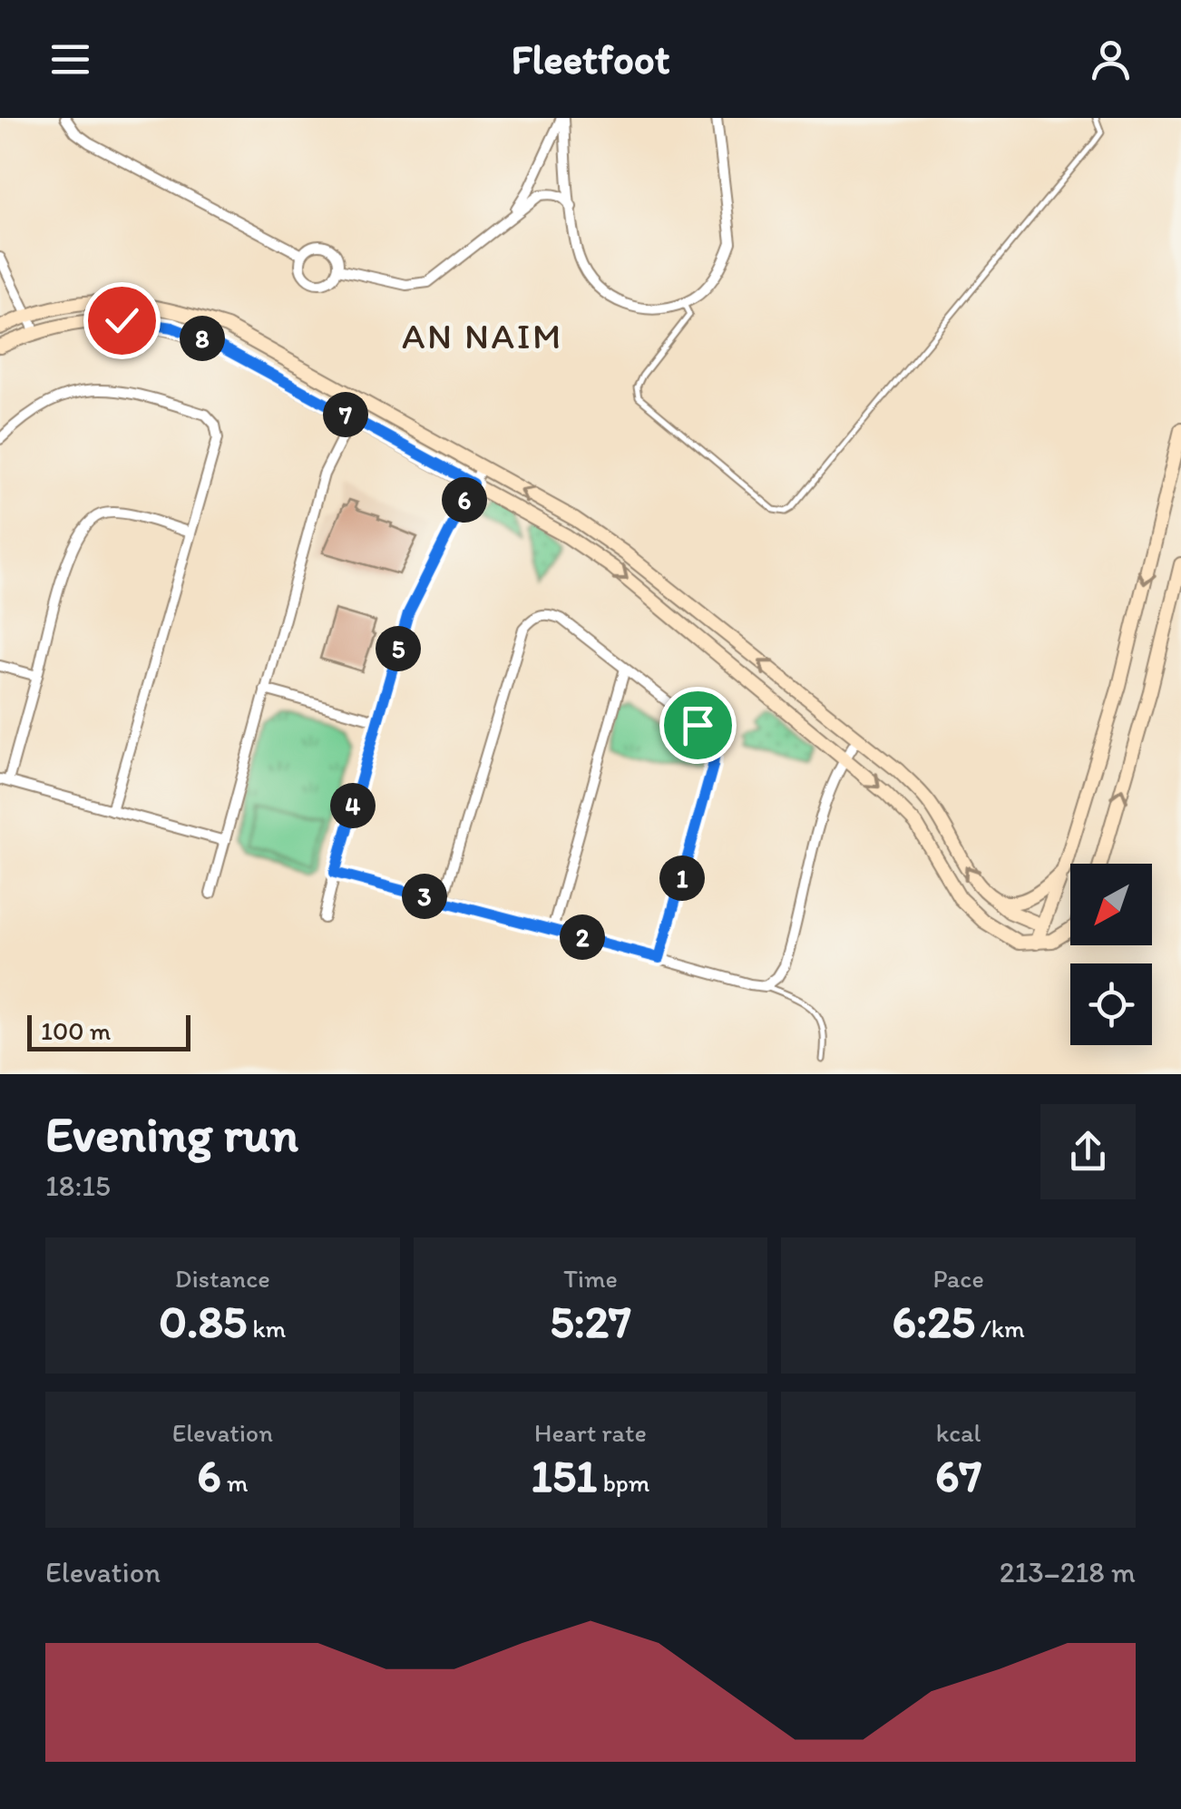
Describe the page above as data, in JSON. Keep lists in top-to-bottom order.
{
  "districts": ["AN NAIM"],
  "scale_bar": "100 m",
  "north": "bottom left",
  "page": {
    "header": "Fleetfoot",
    "pins": [
      "8",
      "7",
      "6",
      "5",
      "4",
      "1",
      "3",
      "2"
    ],
    "scale": "100 m",
    "heading": ["Evening run", "18:15"],
    "stats": [
      ["Distance", "0.85 km"],
      ["Time", "5:27"],
      ["Pace", "6:25 /km"],
      ["Elevation", "6 m"],
      ["Heart rate", "151 bpm"],
      ["kcal", "67"]
    ],
    "chart": ["Elevation", "213–218 m"]
  }
}
